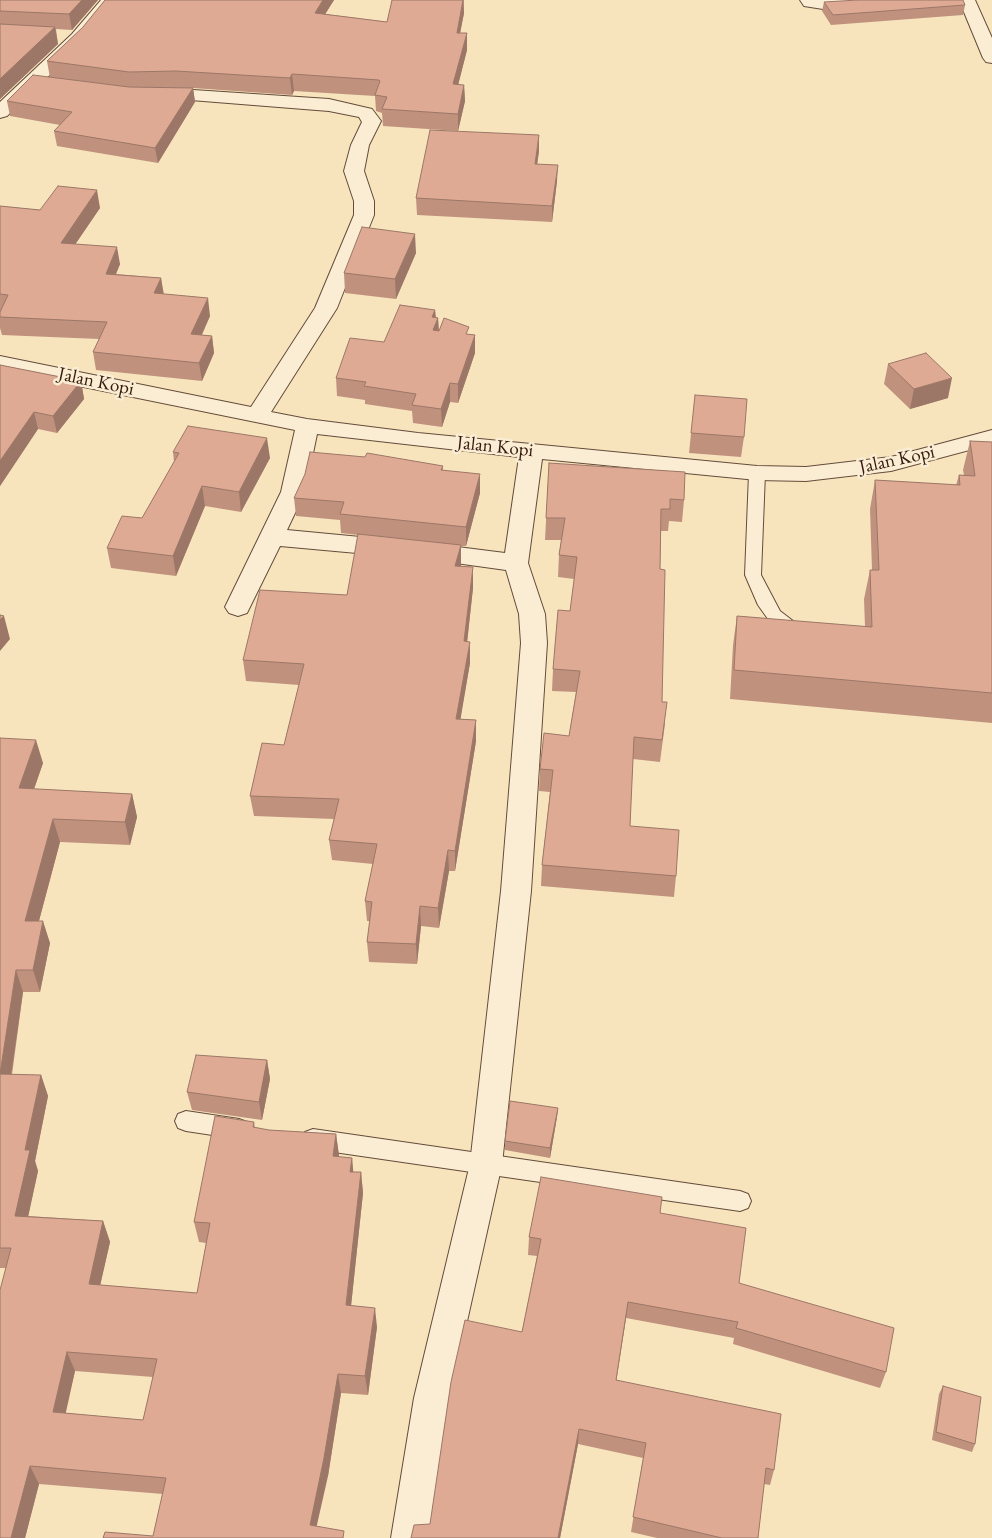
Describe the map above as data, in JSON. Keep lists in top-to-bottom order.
{
  "streets": {
    "street": ["Jalan Kopi"]
  }
}
